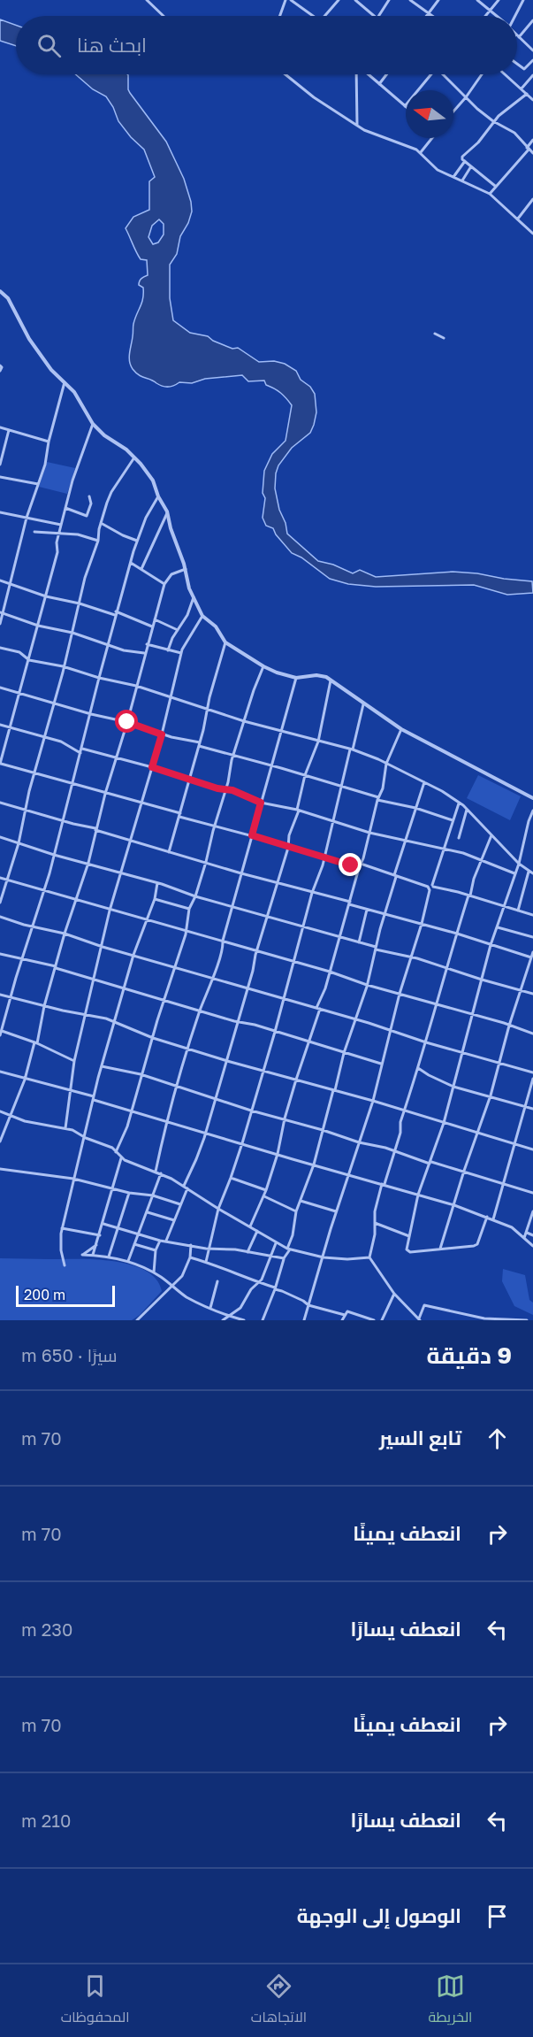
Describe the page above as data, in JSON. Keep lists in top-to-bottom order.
{
  "scale_bar": "200 m",
  "north": "left",
  "page": {
    "search": "ابحث هنا",
    "scale": "200 m",
    "heading": ["9 دقيقة", "سيرًا · 650 m"],
    "list": [
      ["تابع السير", "70 m"],
      ["انعطف يمينًا", "70 m"],
      ["انعطف يسارًا", "230 m"],
      ["انعطف يمينًا", "70 m"],
      ["انعطف يسارًا", "210 m"],
      "الوصول إلى الوجهة"
    ],
    "nav": ["الخريطة", "الاتجاهات", "المحفوظات"]
  }
}
